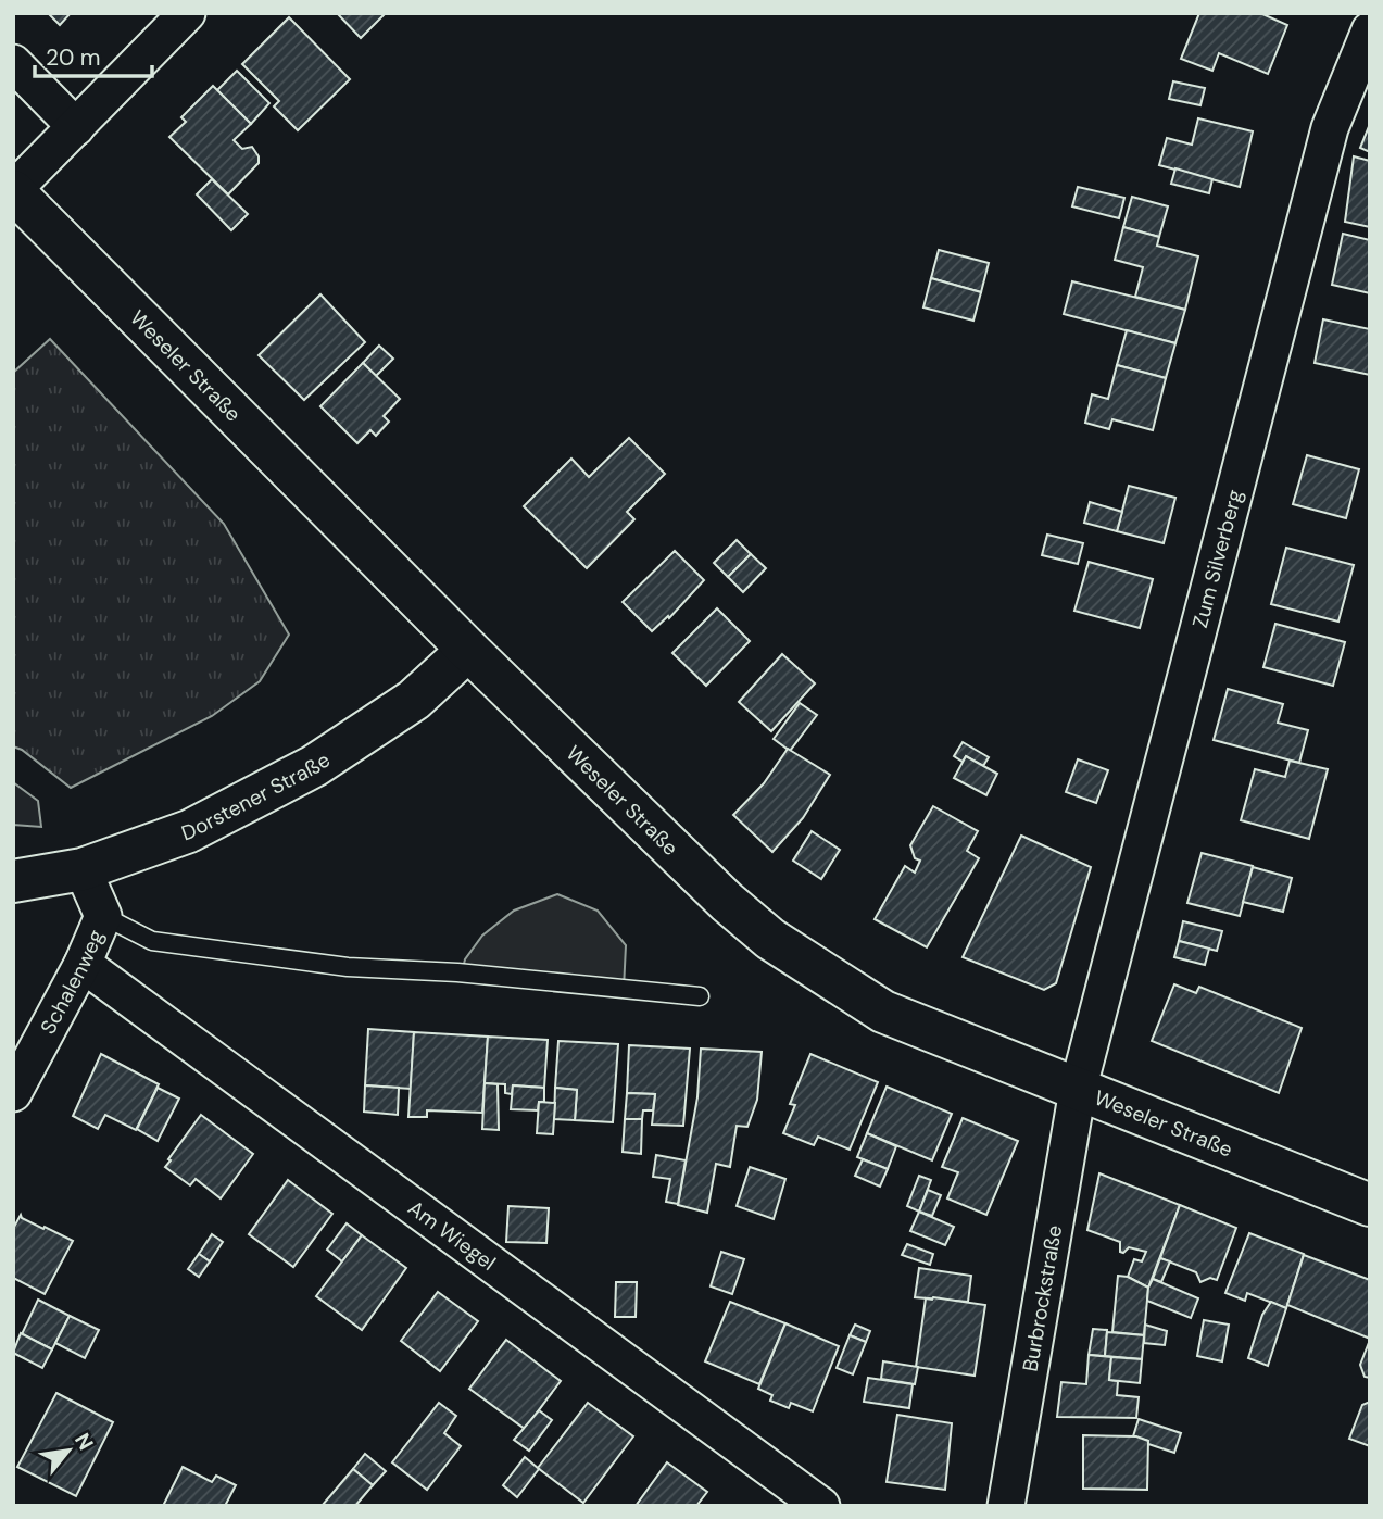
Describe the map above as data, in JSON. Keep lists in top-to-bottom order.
{
  "streets": {
    "main road": ["Weseler Straße", "Dorstener Straße"],
    "street": [
      "Zum Silverberg",
      "Schalenweg",
      "Am Wiegel",
      "Burbrockstraße"
    ]
  },
  "crossings": [
    ["Weseler Straße", "Zum Silverberg"],
    ["Weseler Straße", "Dorstener Straße"],
    ["Weseler Straße", "Burbrockstraße"],
    ["Zum Silverberg", "Burbrockstraße"],
    ["Dorstener Straße", "Schalenweg"],
    ["Schalenweg", "Am Wiegel"]
  ],
  "scale_bar": "20 m",
  "north": "top right"
}
